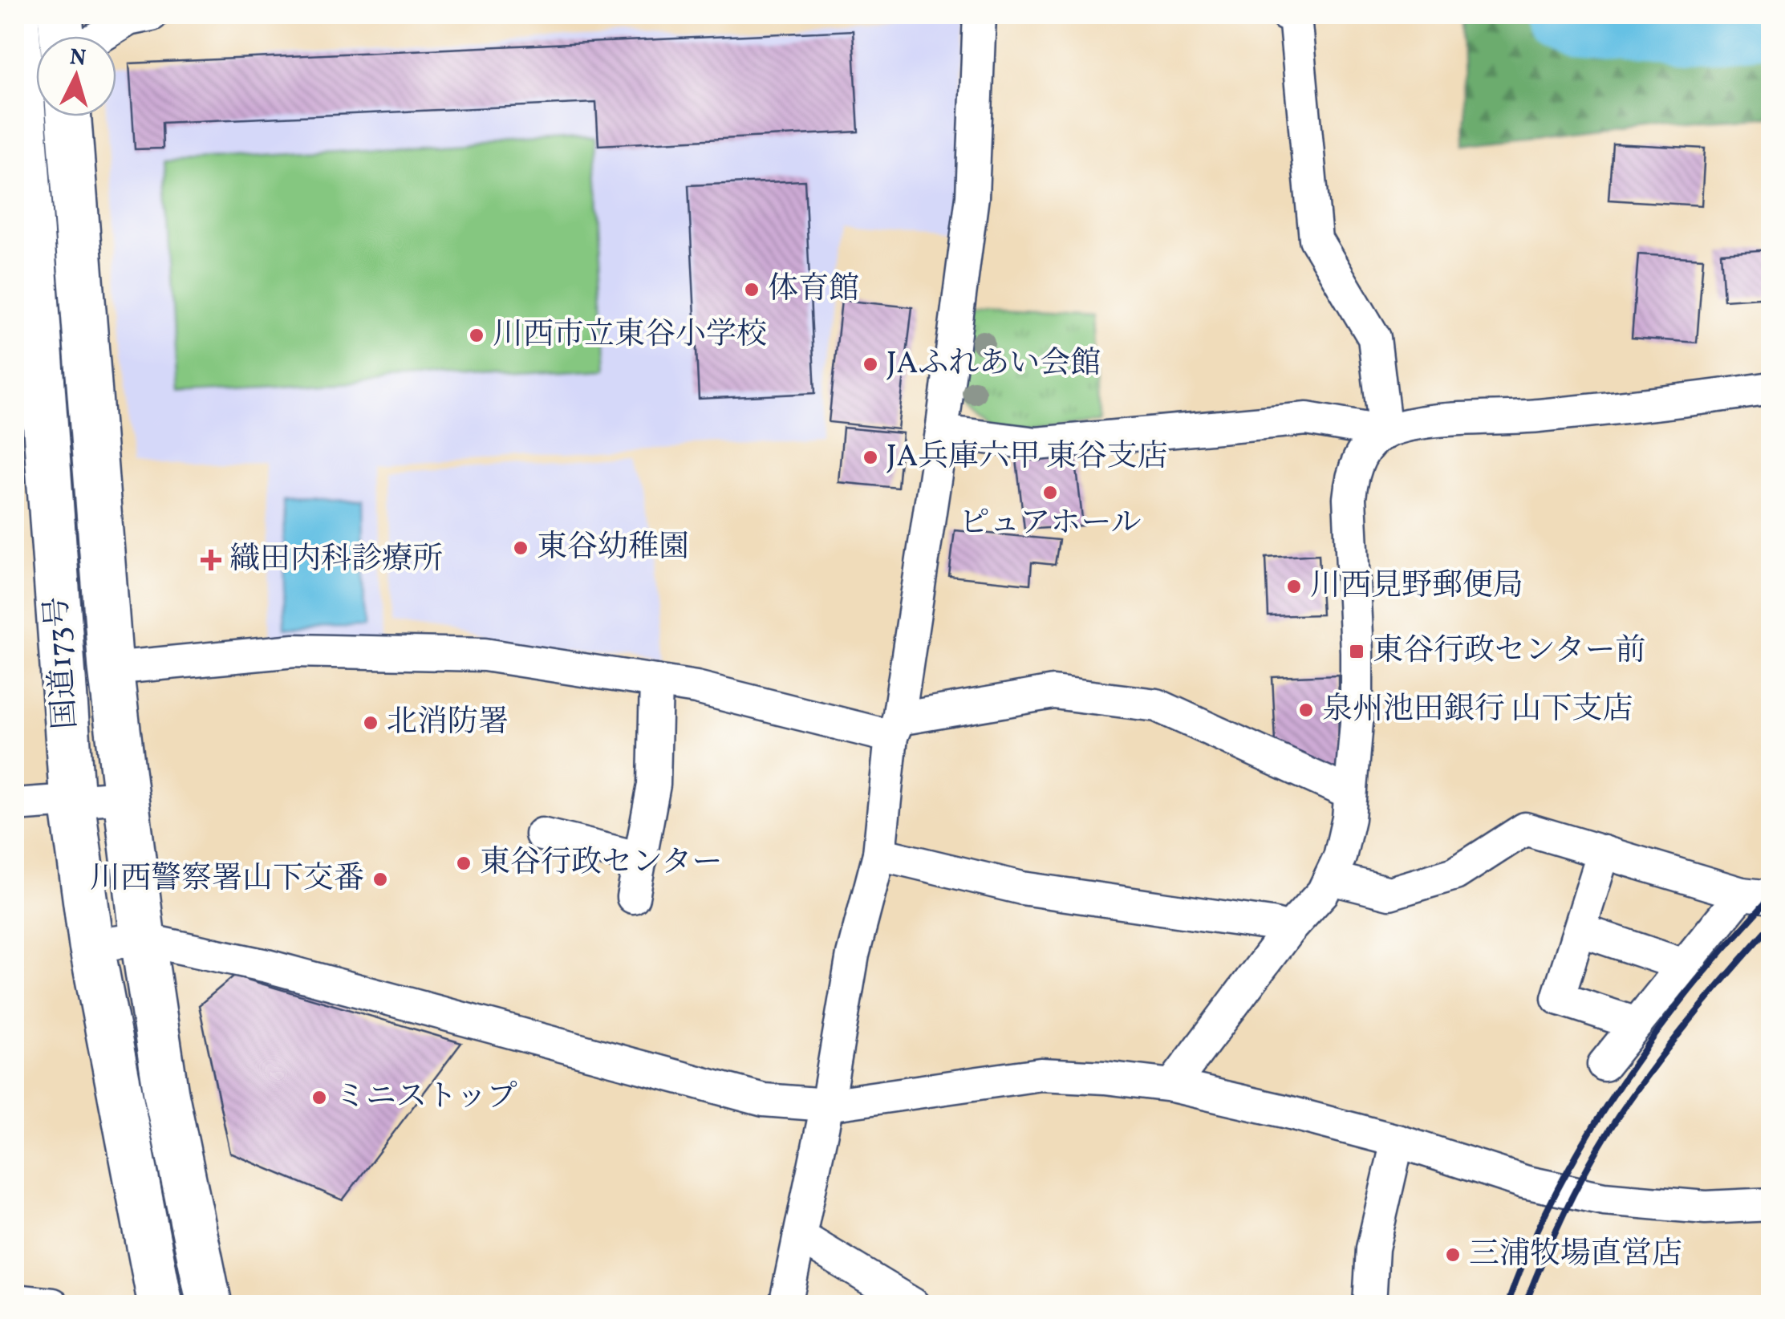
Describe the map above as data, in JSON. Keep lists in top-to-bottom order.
{
  "streets": {
    "highway": ["国道173号"]
  },
  "places": {
    "other": [
      "体育館",
      "川西市立東谷小学校",
      "JAふれあい会館",
      "JA兵庫六甲 東谷支店",
      "ピュアホール",
      "東谷幼稚園",
      "川西見野郵便局",
      "泉州池田銀行 山下支店",
      "北消防署",
      "東谷行政センター",
      "川西警察署山下交番",
      "ミニストップ",
      "三浦牧場直営店"
    ],
    "health": ["織田内科診療所"],
    "transit": ["東谷行政センター前"]
  },
  "north": "top"
}
